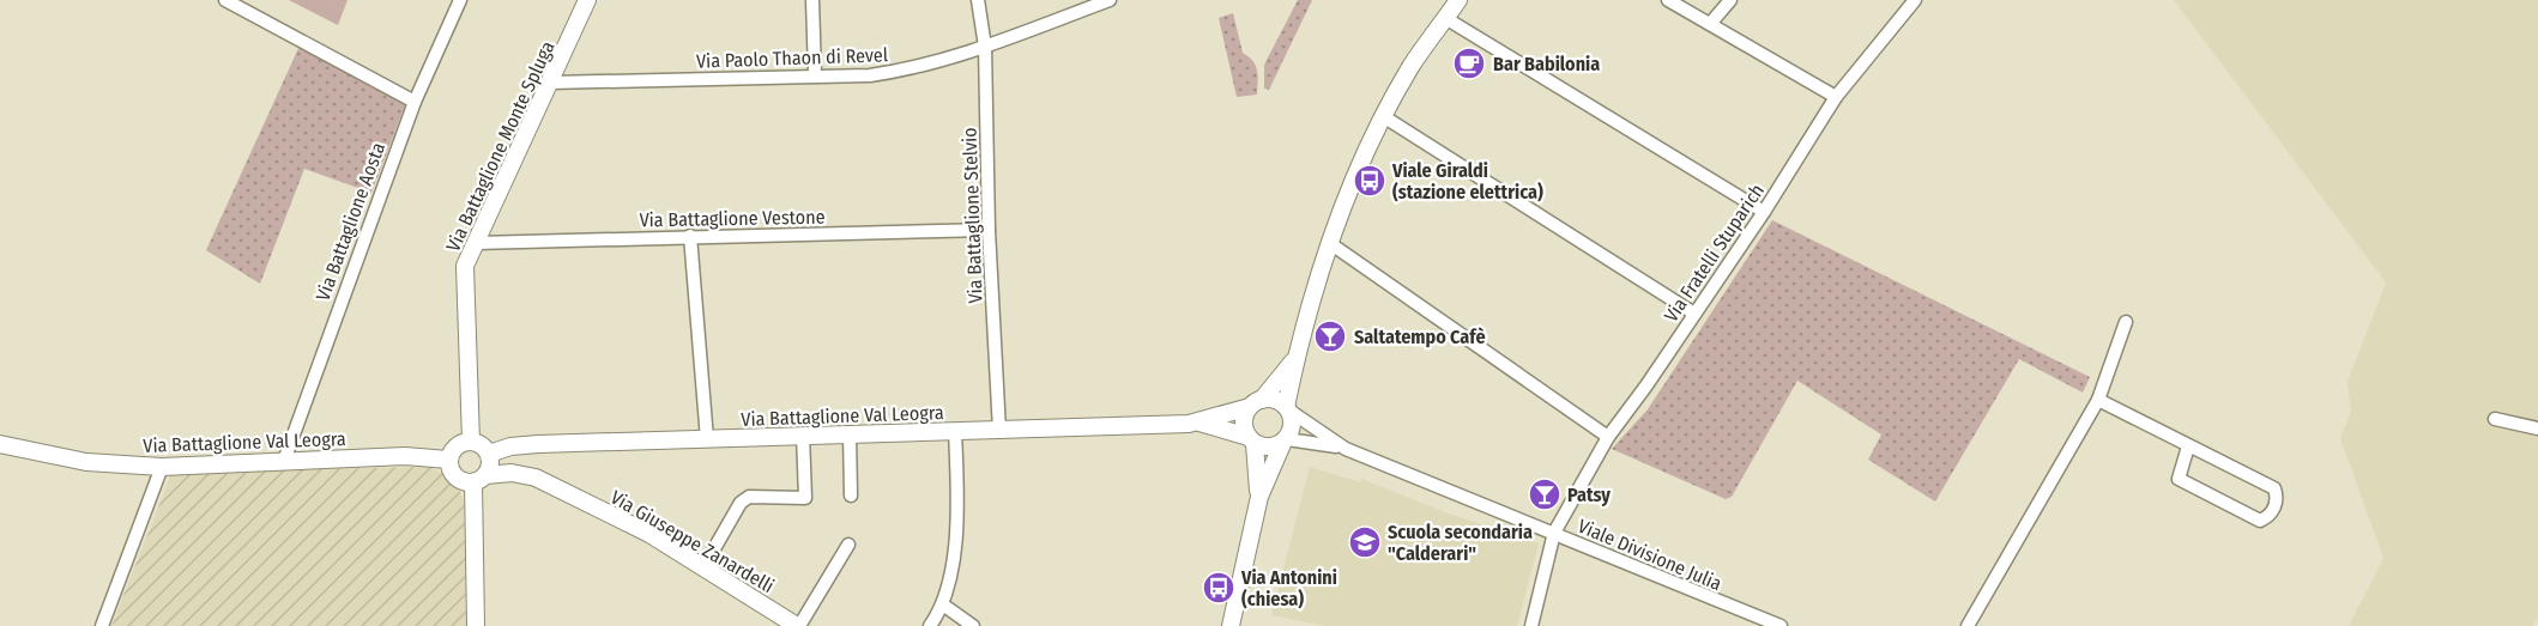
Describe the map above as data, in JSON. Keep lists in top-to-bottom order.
{
  "streets": {
    "street": [
      "Via Paolo Thaon di Revel",
      "Via Battaglione Monte Spluga",
      "Via Battaglione Stelvio",
      "Via Battaglione Vestone",
      "Via Battaglione Aosta",
      "Via Fratelli Stuparich",
      "Via Battaglione Val Leogra",
      "Via Giuseppe Zanardelli",
      "Viale Divisione Julia"
    ]
  },
  "crossings": [
    ["Via Paolo Thaon di Revel", "Via Battaglione Monte Spluga"],
    ["Via Paolo Thaon di Revel", "Via Battaglione Stelvio"],
    ["Via Battaglione Monte Spluga", "Via Battaglione Vestone"],
    ["Via Battaglione Monte Spluga", "Via Battaglione Val Leogra"],
    ["Via Battaglione Monte Spluga", "Via Giuseppe Zanardelli"],
    ["Via Battaglione Stelvio", "Via Battaglione Vestone"],
    ["Via Battaglione Stelvio", "Via Battaglione Val Leogra"],
    ["Via Battaglione Aosta", "Via Battaglione Val Leogra"],
    ["Via Fratelli Stuparich", "Viale Divisione Julia"],
    ["Via Battaglione Val Leogra", "Via Giuseppe Zanardelli"],
    ["Via Battaglione Val Leogra", "Viale Divisione Julia"]
  ],
  "places": {
    "cafe": ["Bar Babilonia"],
    "bus stop": ["Viale Giraldi (stazione elettrica)", "Via Antonini (chiesa)"],
    "bar": ["Saltatempo Cafè", "Patsy"],
    "school or university": ["Scuola secondaria \"Calderari\""]
  }
}
